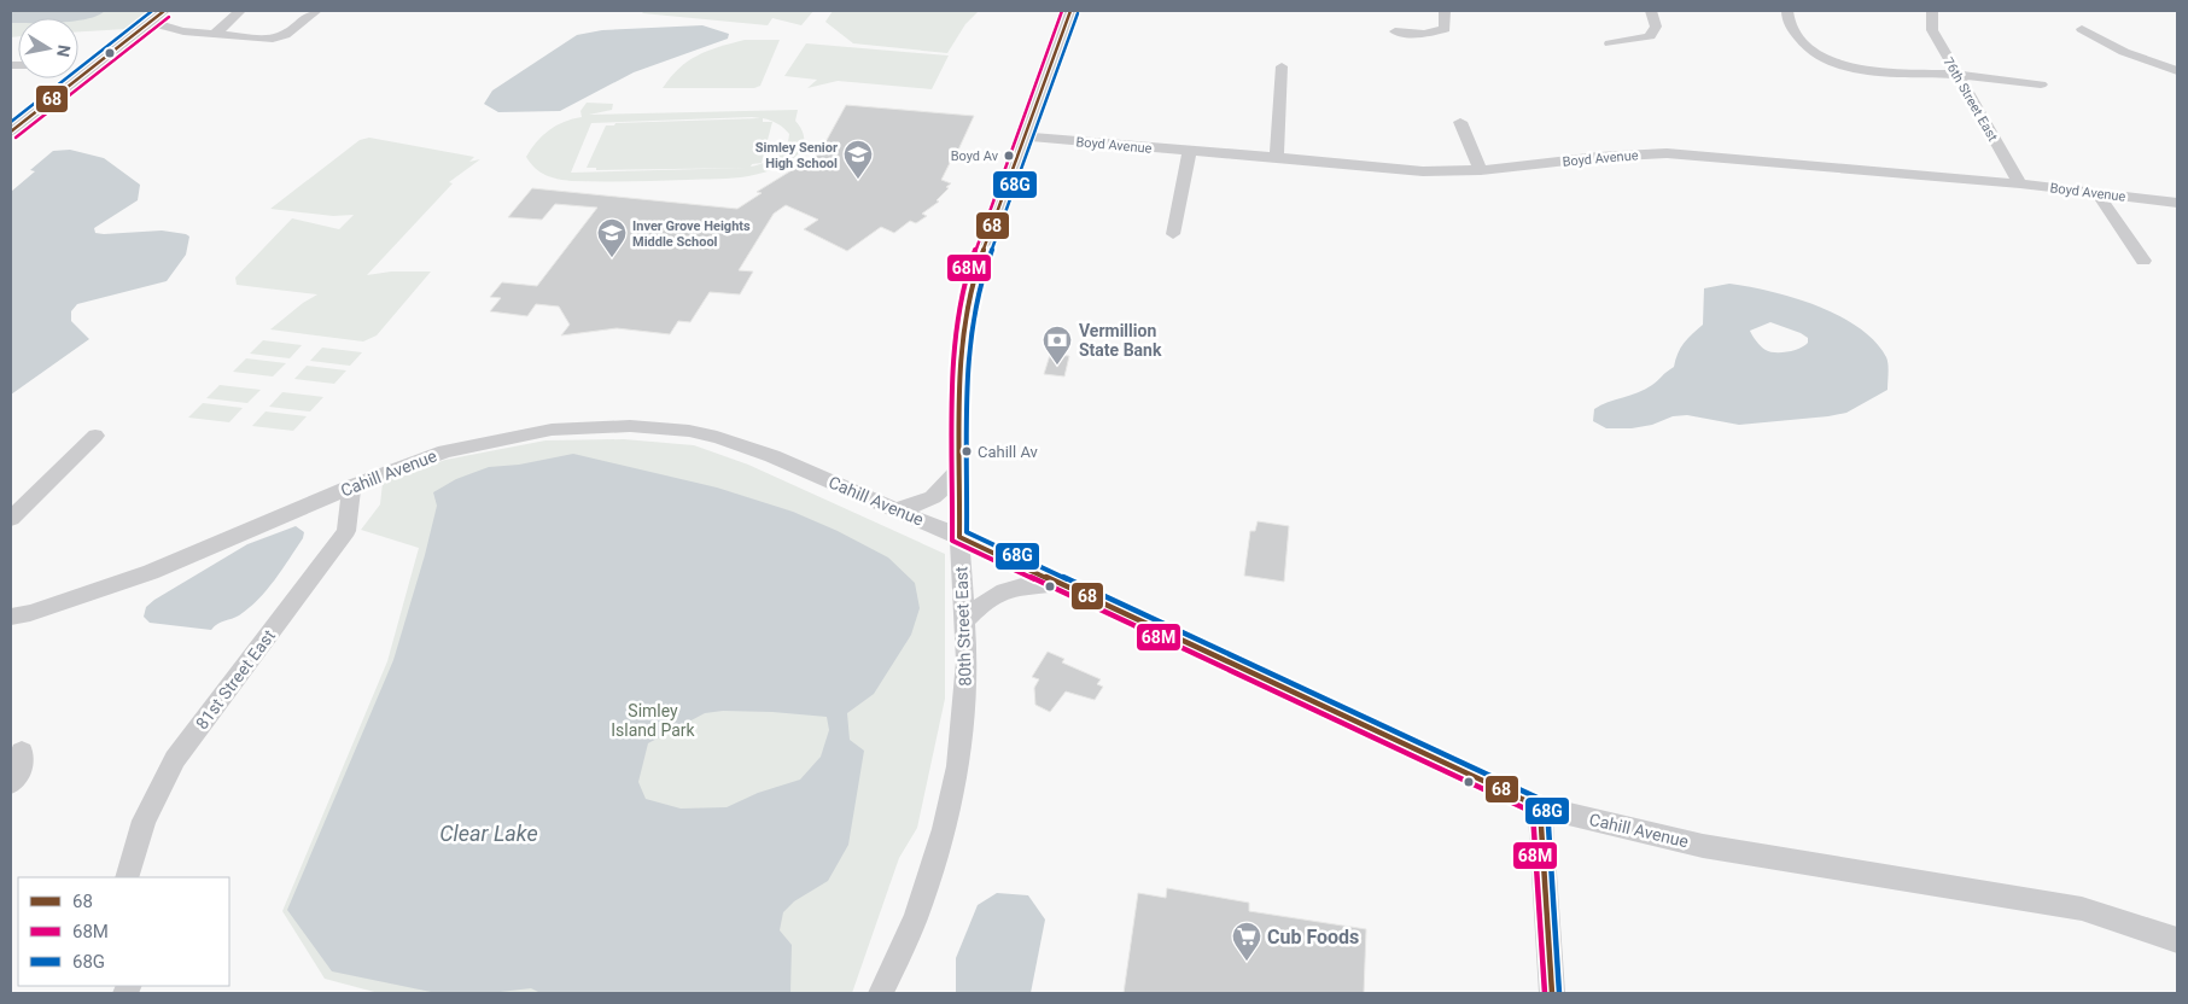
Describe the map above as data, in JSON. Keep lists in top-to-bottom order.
{
  "streets": {
    "street": [
      "76th Street East",
      "Boyd Avenue",
      "Cahill Avenue",
      "80th Street East",
      "81st Street East"
    ]
  },
  "crossings": [
    ["76th Street East", "Boyd Avenue"],
    ["Boyd Avenue", "80th Street East"],
    ["Cahill Avenue", "80th Street East"],
    ["Cahill Avenue", "81st Street East"]
  ],
  "water": ["Clear Lake"],
  "parks": ["Simley Island Park"],
  "places": {
    "other": ["Boyd Av", "Cahill Av"],
    "school or university": ["Simley Senior High School", "Inver Grove Heights Middle School"],
    "bank": ["Vermillion State Bank"],
    "supermarket": ["Cub Foods"]
  },
  "lines": ["transit line 68", "transit line 68M", "transit line 68G"],
  "legend": ["68", "68M", "68G"],
  "north": "right"
}
